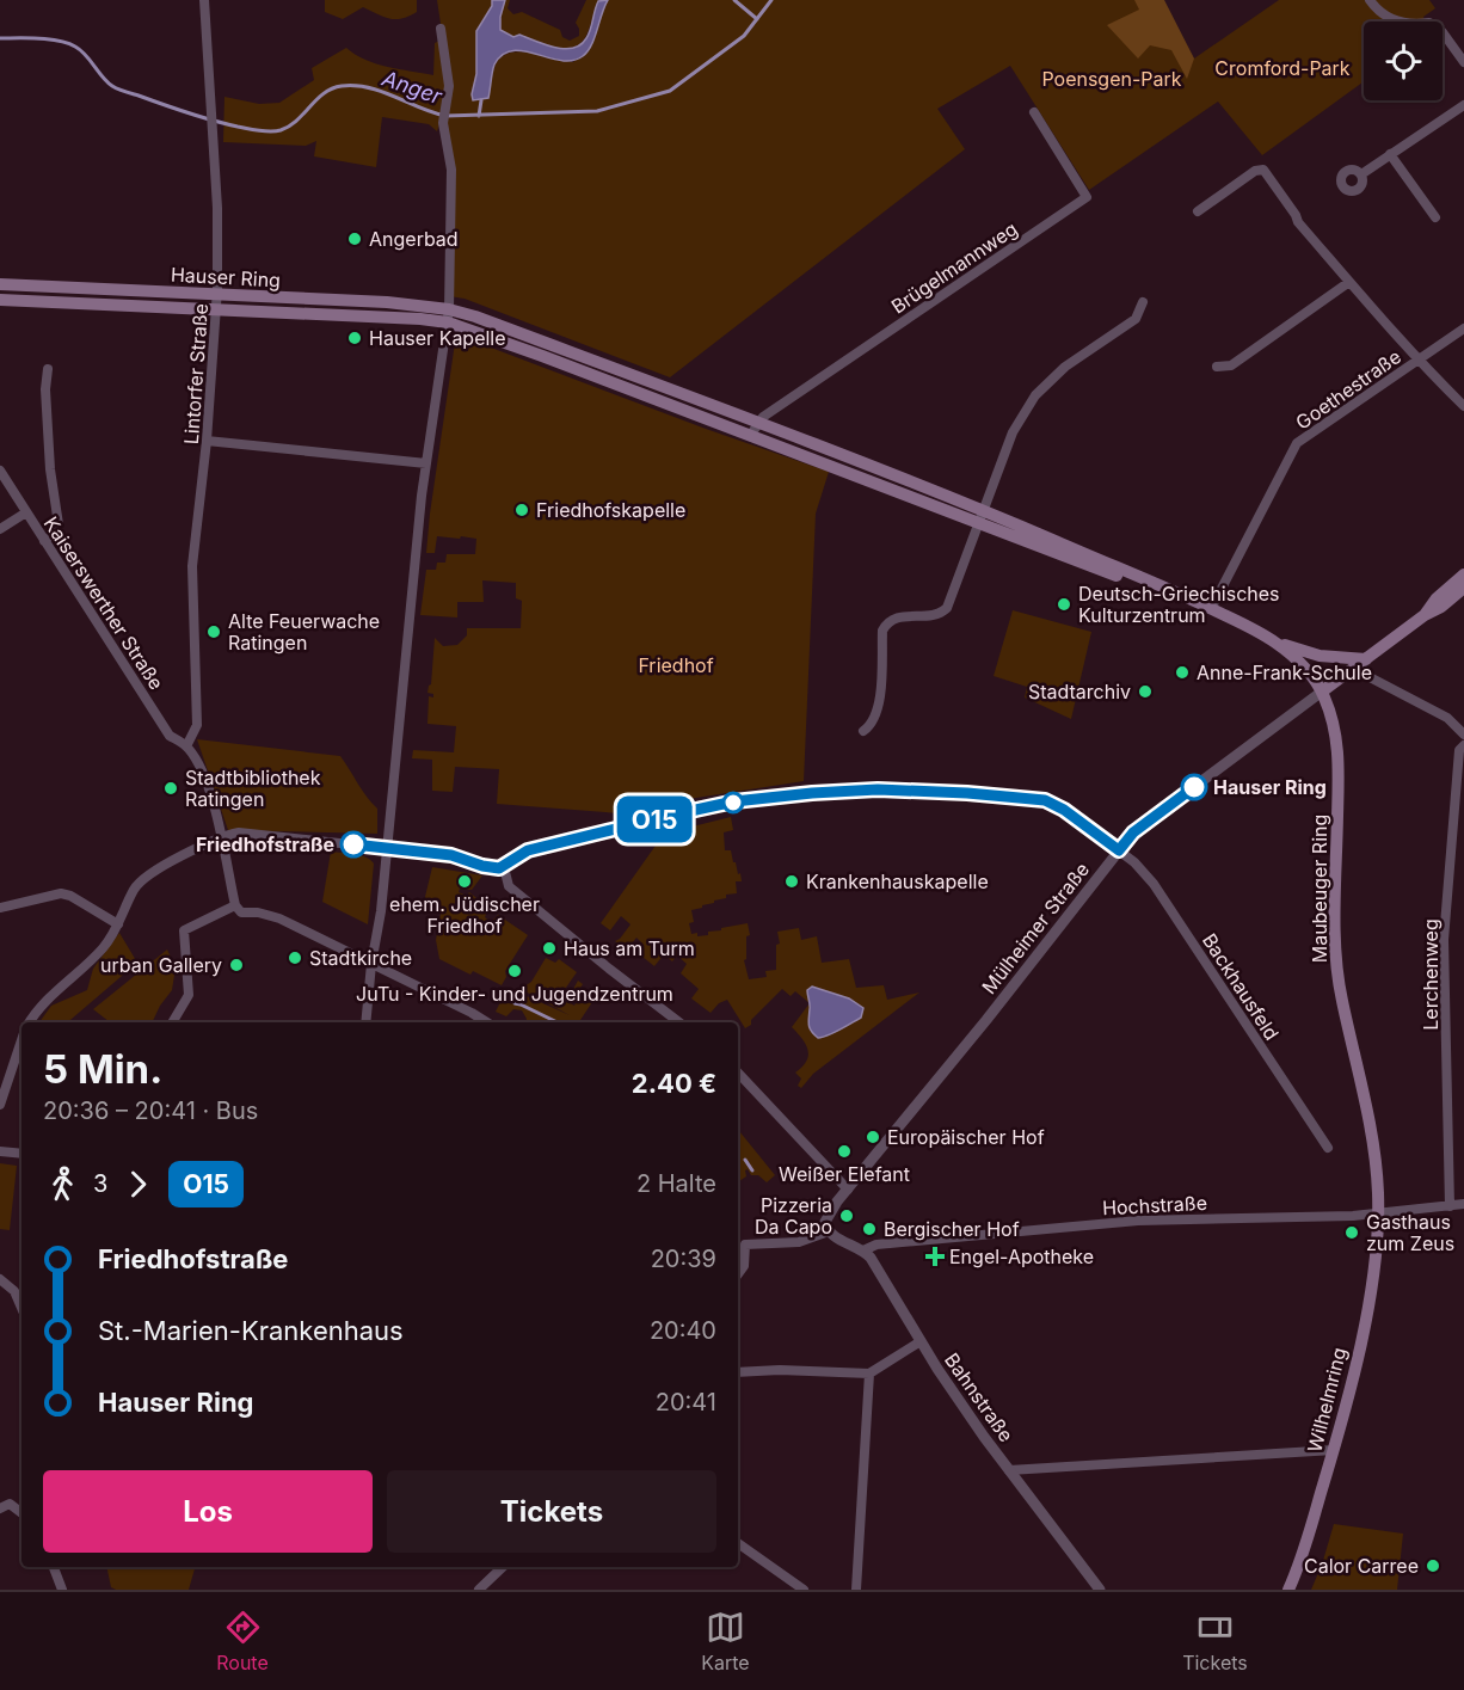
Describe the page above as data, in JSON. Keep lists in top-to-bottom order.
{
  "streets": {
    "main road": [
      "Hauser Ring",
      "Maubeuger Ring",
      "Mülheimer Straße",
      "Wilhelmring"
    ],
    "street": [
      "Brügelmannweg",
      "Lintorfer Straße",
      "Goethestraße",
      "Kaiserswerther Straße",
      "Lerchenweg",
      "Backhausfeld",
      "Hochstraße",
      "Bahnstraße"
    ]
  },
  "crossings": [
    ["Brügelmannweg", "Hauser Ring"],
    ["Hauser Ring", "Lintorfer Straße"],
    ["Hauser Ring", "Goethestraße"],
    ["Hauser Ring", "Maubeuger Ring"],
    ["Hauser Ring", "Mülheimer Straße"],
    ["Lintorfer Straße", "Kaiserswerther Straße"],
    ["Maubeuger Ring", "Mülheimer Straße"],
    ["Maubeuger Ring", "Hochstraße"],
    ["Maubeuger Ring", "Wilhelmring"],
    ["Mülheimer Straße", "Backhausfeld"],
    ["Mülheimer Straße", "Bahnstraße"],
    ["Lerchenweg", "Hochstraße"],
    ["Hochstraße", "Bahnstraße"],
    ["Hochstraße", "Wilhelmring"]
  ],
  "water": ["Anger"],
  "parks": ["Cromford-Park", "Poensgen-Park", "Friedhof"],
  "places": {
    "other": [
      "Angerbad",
      "Hauser Kapelle",
      "Friedhofskapelle",
      "Deutsch-Griechisches Kulturzentrum",
      "Alte Feuerwache Ratingen",
      "Anne-Frank-Schule",
      "Stadtarchiv",
      "Hauser Ring",
      "Stadtbibliothek Ratingen",
      "Friedhofstraße",
      "ehem. Jüdischer Friedhof",
      "Krankenhauskapelle",
      "Haus am Turm",
      "Stadtkirche",
      "urban Gallery",
      "JuTu - Kinder- und Jugendzentrum",
      "Europäischer Hof",
      "Weißer Elefant",
      "Pizzeria Da Capo",
      "Bergischer Hof",
      "Gasthaus zum Zeus",
      "Calor Carree"
    ],
    "health": ["Engel-Apotheke"]
  },
  "lines": ["bus line O15"],
  "page": {
    "on_map": "O15",
    "heading": ["5 Min.", "20:36 – 20:41 · Bus", "2.40 €"],
    "legs": ["3", "O15", "2 Halte"],
    "list": [
      {
        "name": "Friedhofstraße",
        "value": "20:39"
      },
      {
        "name": "St.-Marien-Krankenhaus",
        "value": "20:40"
      },
      {
        "name": "Hauser Ring",
        "value": "20:41"
      }
    ],
    "buttons": ["Los", "Tickets"],
    "tabs": ["Route", "Karte", "Tickets"]
  }
}
